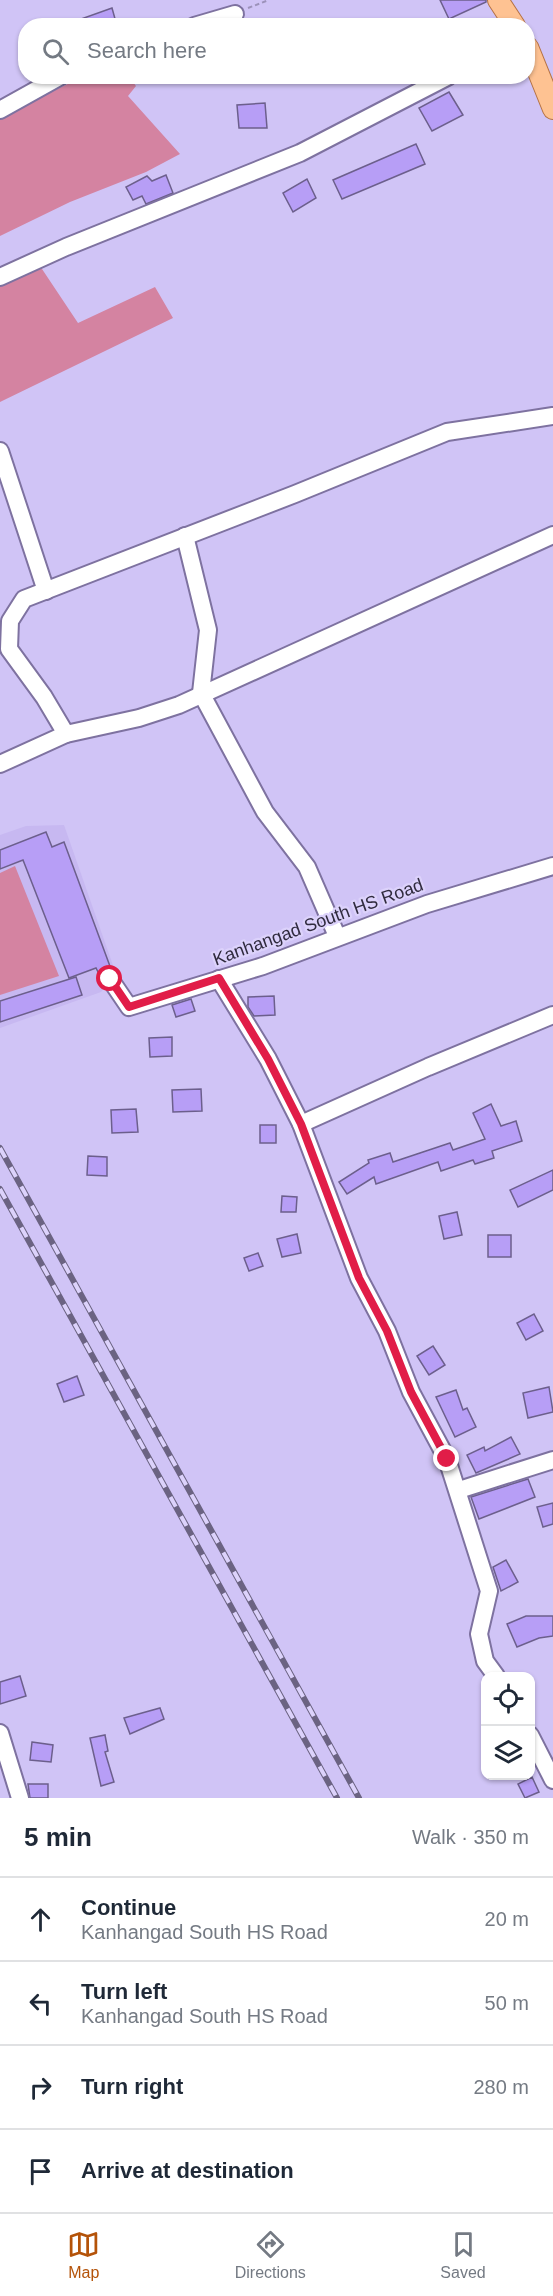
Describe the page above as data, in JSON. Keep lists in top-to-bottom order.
{
  "streets": {
    "street": ["Kanhangad South HS Road"]
  },
  "page": {
    "search": "Search here",
    "heading": ["5 min", "Walk · 350 m"],
    "list": [
      ["Continue", "Kanhangad South HS Road", "20 m"],
      ["Turn left", "Kanhangad South HS Road", "50 m"],
      ["Turn right", "280 m"],
      "Arrive at destination"
    ],
    "nav": ["Map", "Directions", "Saved"]
  }
}
